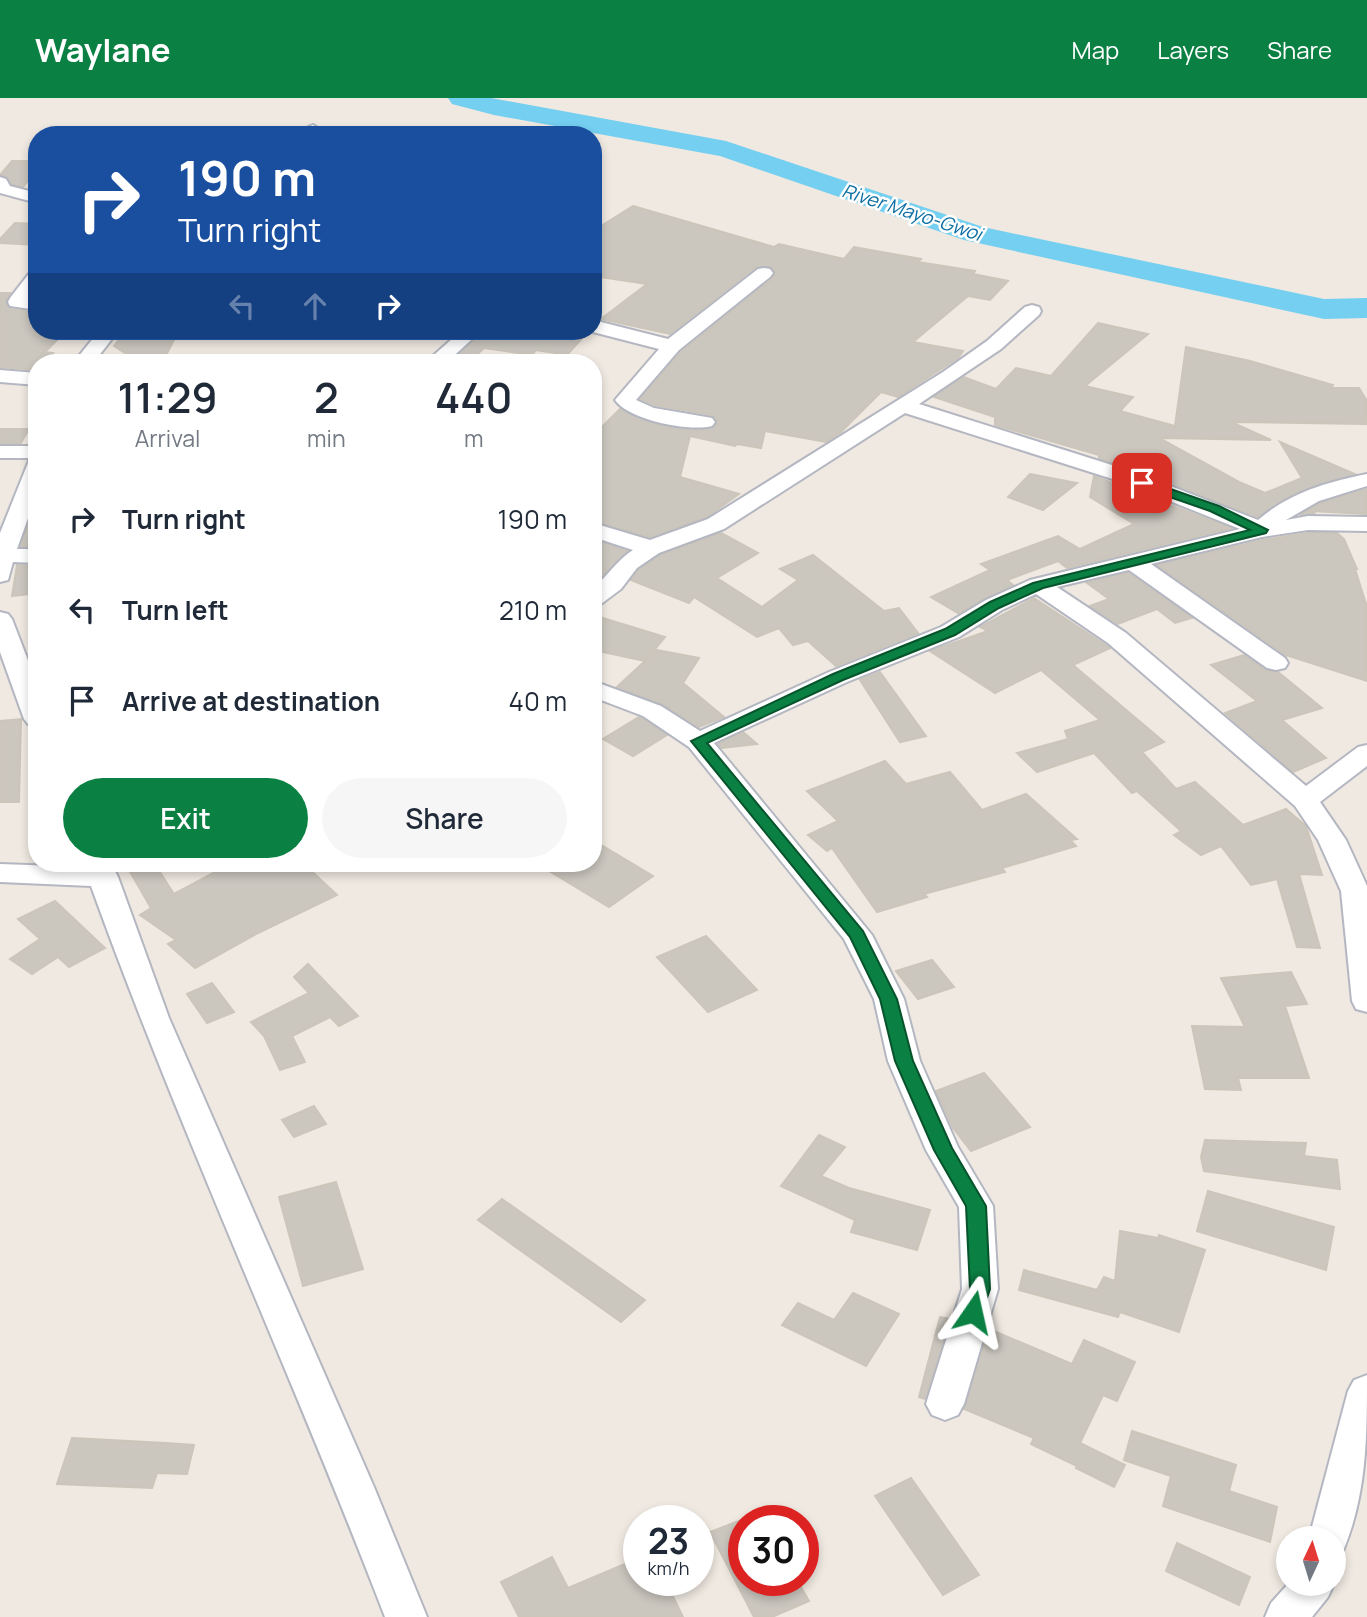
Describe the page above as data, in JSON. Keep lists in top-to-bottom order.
{
  "water": ["River Mayo-Gwoi"],
  "north": "top",
  "page": {
    "header": "Waylane",
    "nav": ["Map", "Layers", "Share"],
    "turn": ["190 m", "Turn right"],
    "eta": [
      "11:29",
      "Arrival",
      "2",
      "min",
      "440",
      "m"
    ],
    "list": [
      {
        "name": "Turn right",
        "value": "190 m"
      },
      {
        "name": "Turn left",
        "value": "210 m"
      },
      {
        "name": "Arrive at destination",
        "value": "40 m"
      }
    ],
    "buttons": ["Exit", "Share"],
    "speed": "23 km/h",
    "limit": "30"
  }
}
